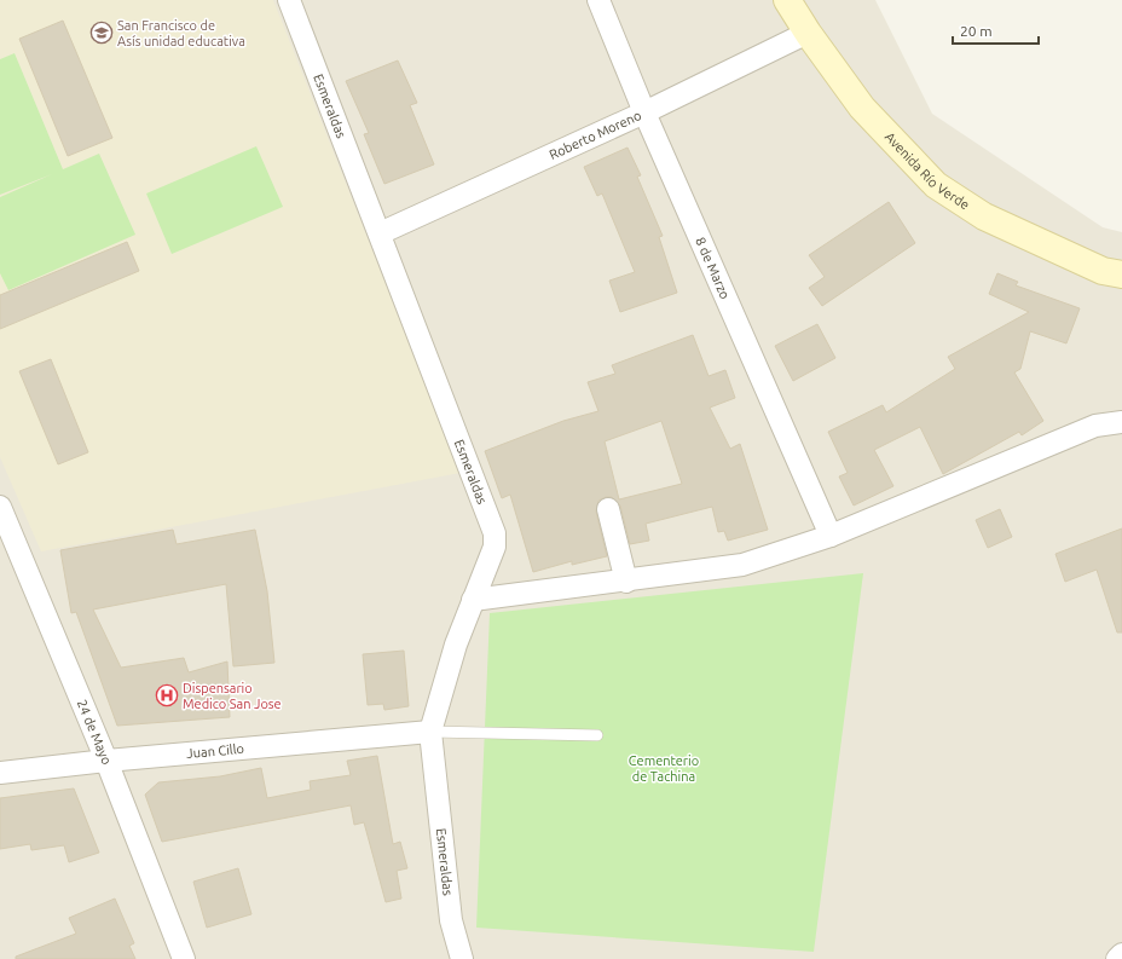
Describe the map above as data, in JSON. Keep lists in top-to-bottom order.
{
  "streets": {
    "main road": ["Avenida Río Verde"],
    "street": [
      "Esmeraldas",
      "Roberto Moreno",
      "8 de Marzo",
      "24 de Mayo",
      "Juan Cillo"
    ]
  },
  "crossings": [
    ["Esmeraldas", "Roberto Moreno"],
    ["Esmeraldas", "Juan Cillo"],
    ["Roberto Moreno", "Avenida Río Verde"],
    ["Roberto Moreno", "8 de Marzo"],
    ["24 de Mayo", "Juan Cillo"]
  ],
  "parks": ["Cementerio de Tachina"],
  "places": {
    "school or university": ["San Francisco de Asís unidad educativa"],
    "hospital": ["Dispensario Medico San Jose"]
  },
  "scale_bar": "20 m"
}
